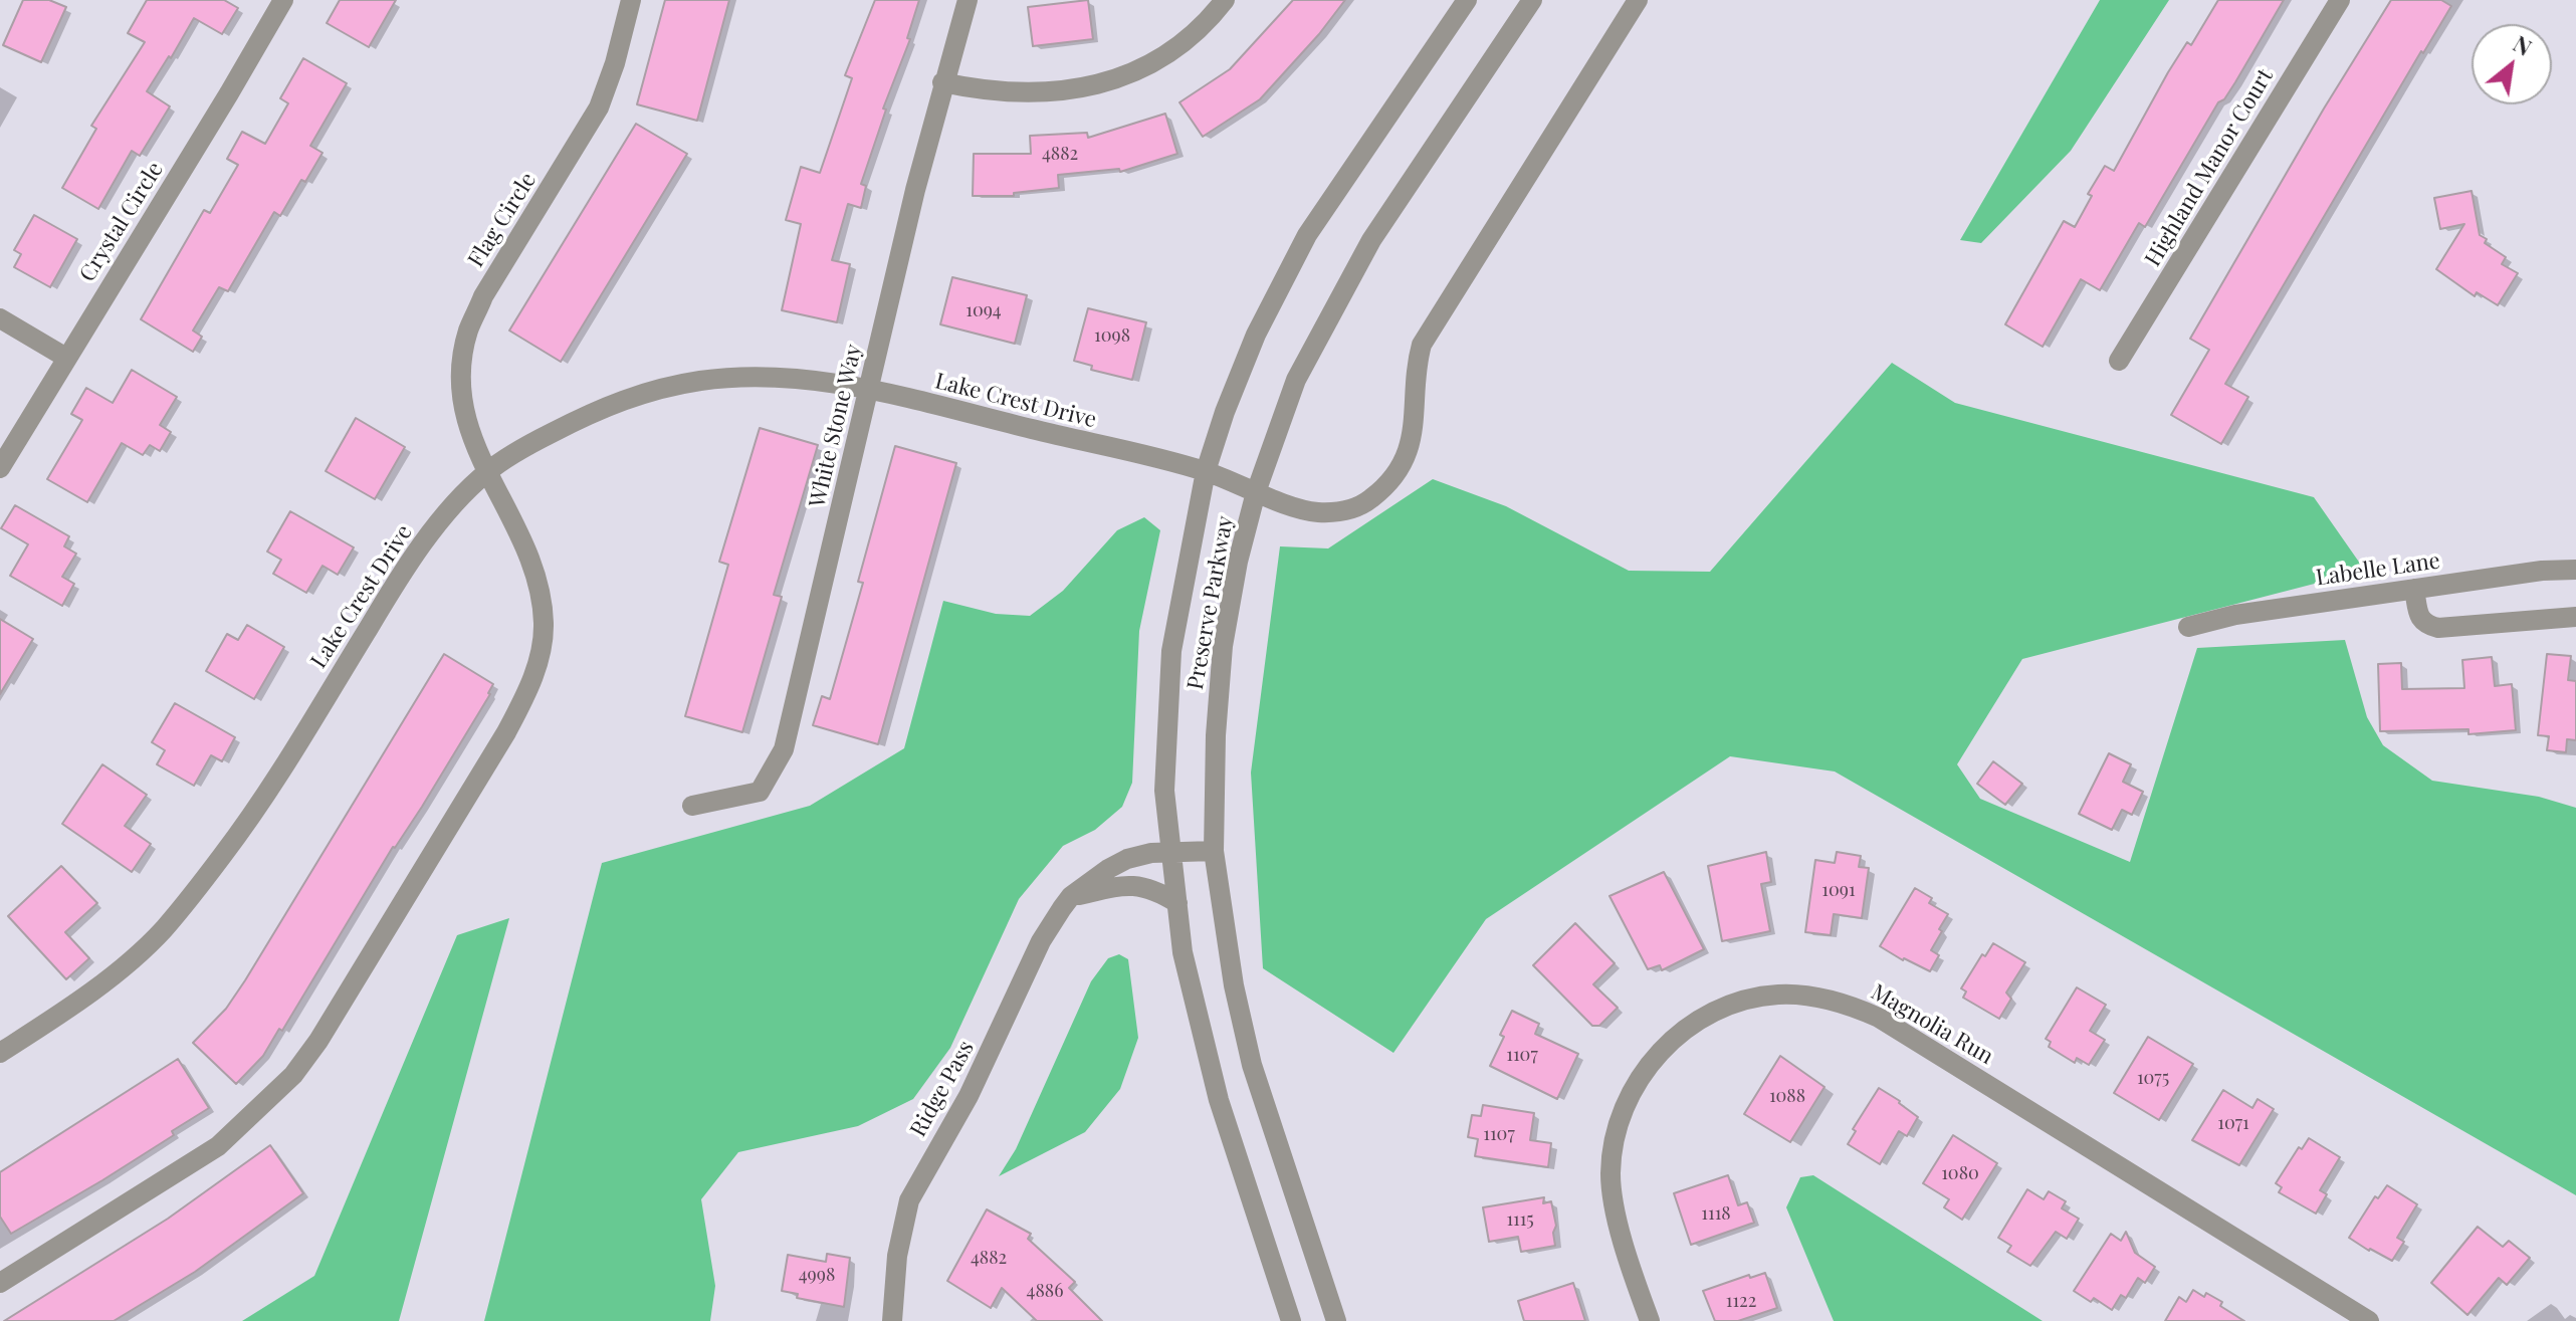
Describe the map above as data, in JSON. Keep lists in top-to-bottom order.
{
  "streets": {
    "street": [
      "Highland Manor Court",
      "Flag Circle",
      "Crystal Circle",
      "Lake Crest Drive",
      "White Stone Way",
      "Labelle Lane",
      "Preserve Parkway",
      "Magnolia Run",
      "Ridge Pass"
    ]
  },
  "crossings": [
    ["Flag Circle", "Lake Crest Drive"],
    ["Lake Crest Drive", "White Stone Way"],
    ["Lake Crest Drive", "Preserve Parkway"],
    ["Preserve Parkway", "Ridge Pass"]
  ],
  "house_numbers": [
    "4882",
    "1094",
    "1098",
    "1091",
    "1107",
    "1075",
    "1088",
    "1071",
    "1107",
    "1080",
    "1118",
    "1115",
    "4882",
    "4998",
    "4886",
    "1122"
  ],
  "north": "top right"
}
